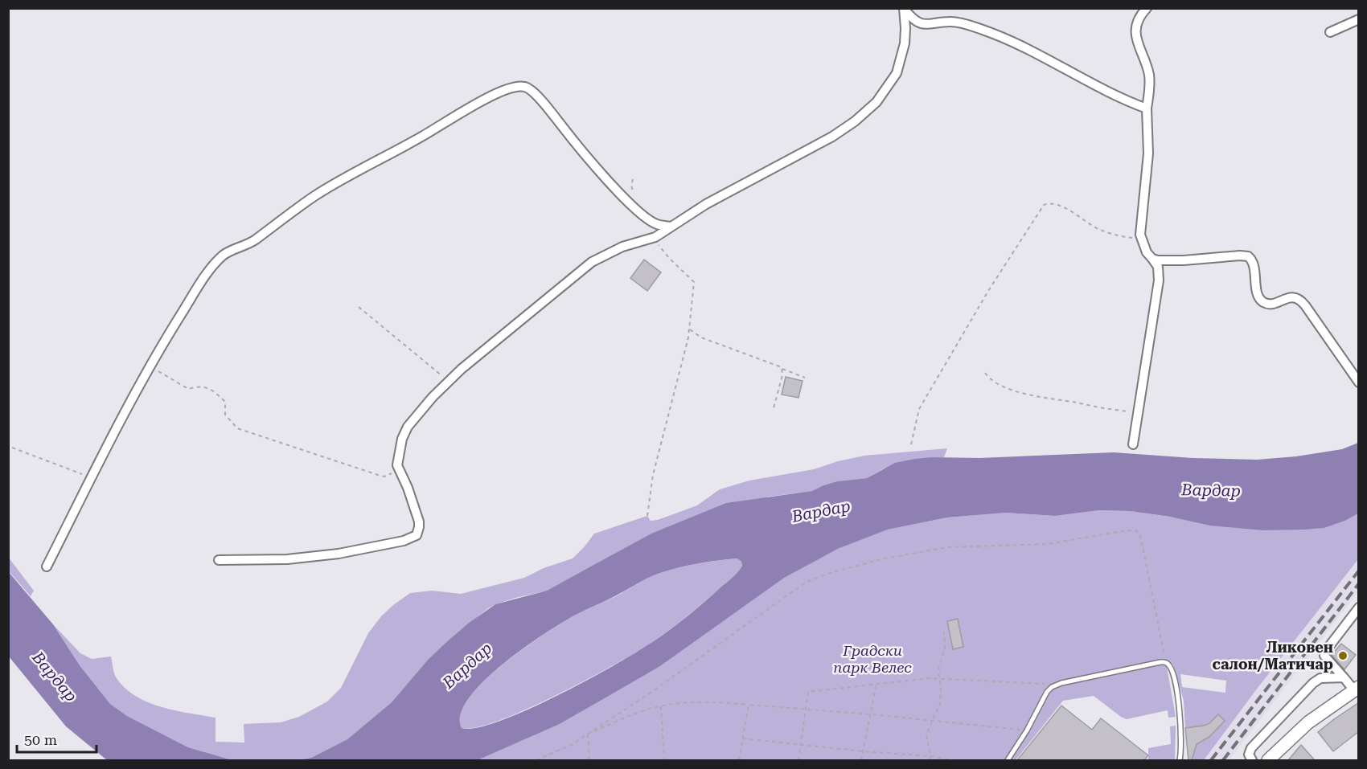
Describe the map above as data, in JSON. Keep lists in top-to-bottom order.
{
  "water": ["Вардар"],
  "parks": ["Градски парк Велес"],
  "places": ["Ликовен салон/Матичар"],
  "scale_bar": "50 m"
}
